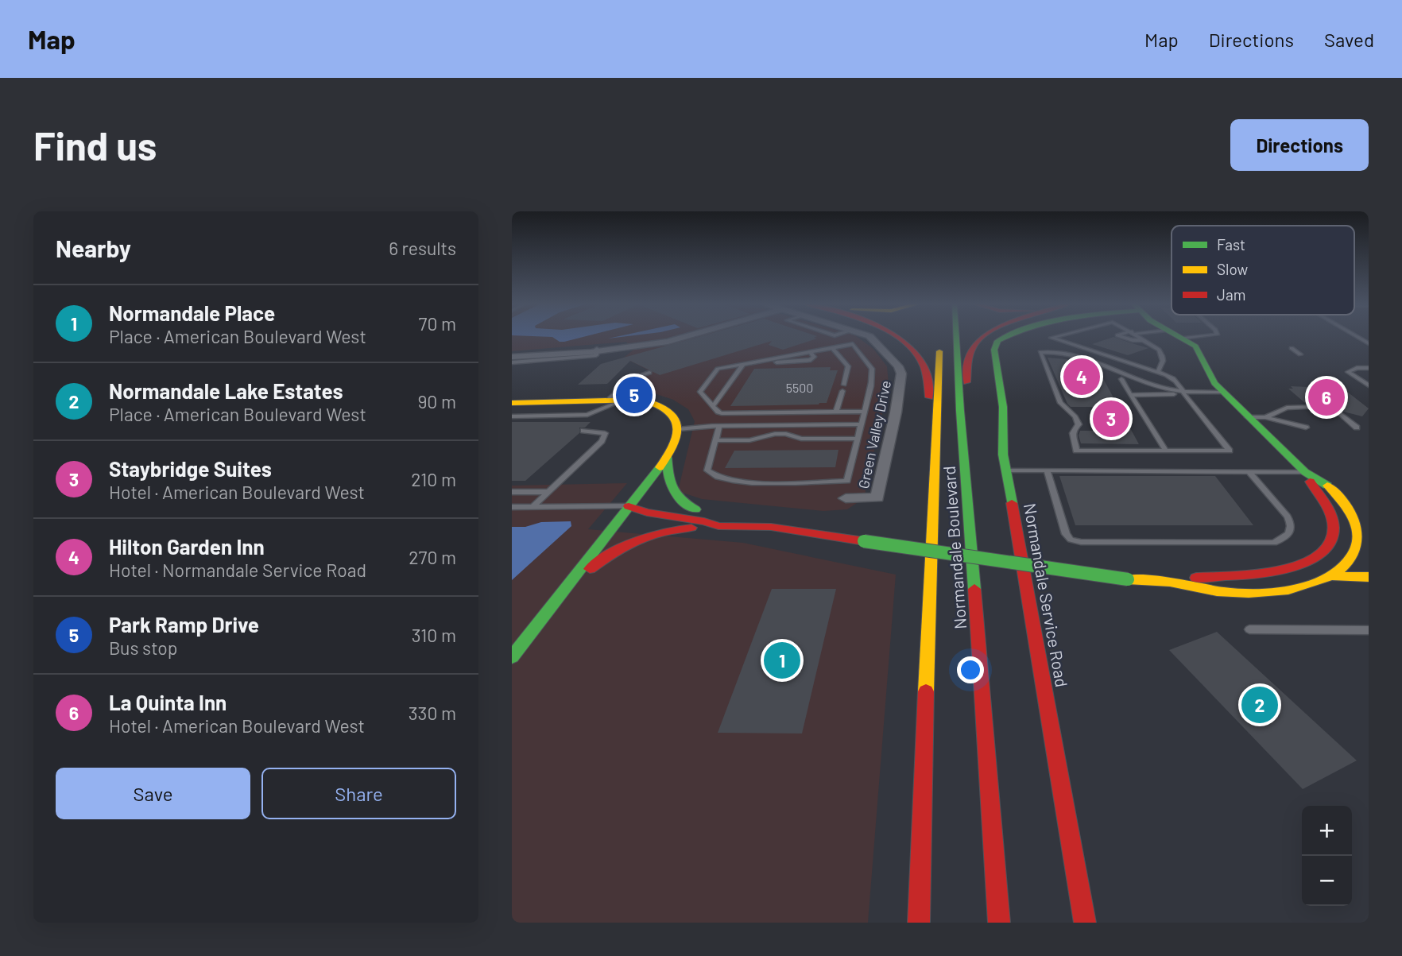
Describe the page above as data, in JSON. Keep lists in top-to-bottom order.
{
  "streets": {
    "main road": ["Normandale Boulevard", "Normandale Service Road"],
    "street": ["Green Valley Drive"]
  },
  "house_numbers": ["5500"],
  "legend": ["Fast", "Slow", "Jam"],
  "page": {
    "header": "Map",
    "nav": ["Map", "Directions", "Saved"],
    "buttons": [
      "Directions",
      ["Save", "Share"]
    ],
    "title": "Find us",
    "heading": ["Nearby", "6 results"],
    "list": [
      {
        "mark": "1",
        "name": "Normandale Place",
        "note": "Place · American Boulevard West",
        "value": "70 m"
      },
      {
        "mark": "2",
        "name": "Normandale Lake Estates",
        "note": "Place · American Boulevard West",
        "value": "90 m"
      },
      {
        "mark": "3",
        "name": "Staybridge Suites",
        "note": "Hotel · American Boulevard West",
        "value": "210 m"
      },
      {
        "mark": "4",
        "name": "Hilton Garden Inn",
        "note": "Hotel · Normandale Service Road",
        "value": "270 m"
      },
      {
        "mark": "5",
        "name": "Park Ramp Drive",
        "note": "Bus stop",
        "value": "310 m"
      },
      {
        "mark": "6",
        "name": "La Quinta Inn",
        "note": "Hotel · American Boulevard West",
        "value": "330 m"
      }
    ],
    "pins": [
      "4",
      "5",
      "6",
      "3",
      "1",
      "2"
    ],
    "map_buttons": ["+", "−"]
  }
}
